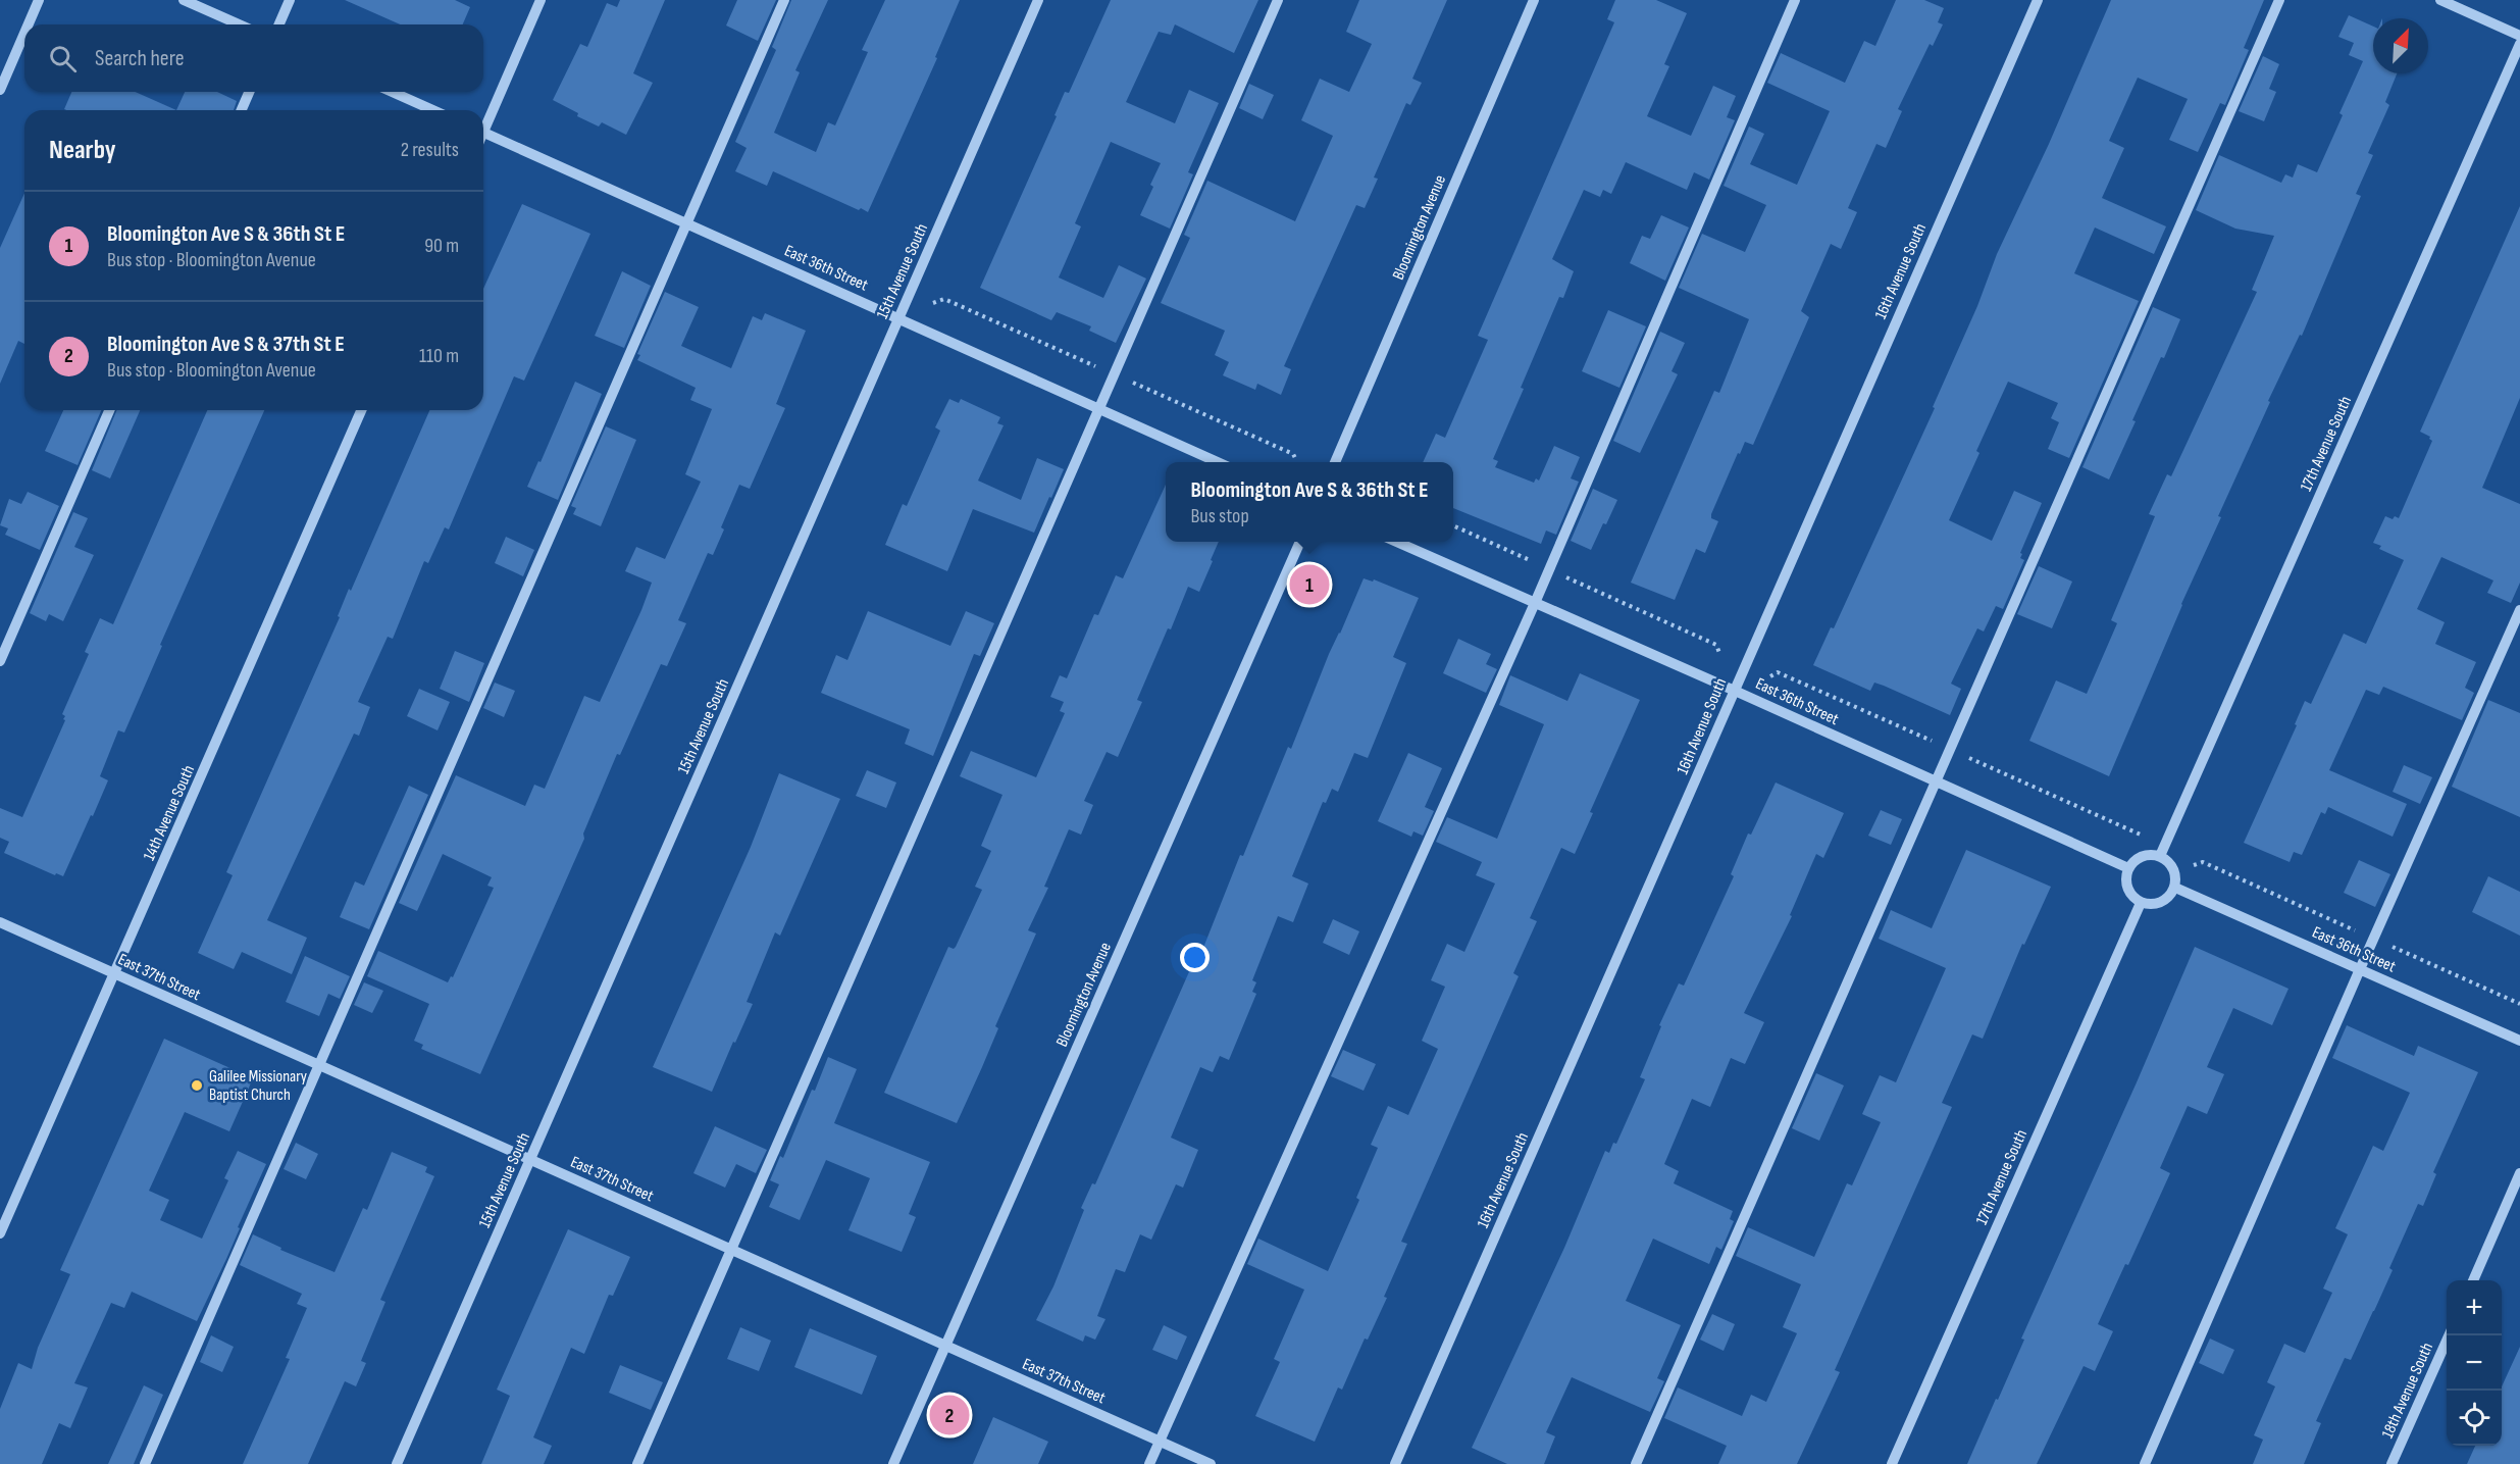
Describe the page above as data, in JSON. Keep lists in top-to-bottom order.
{
  "streets": {
    "street": [
      "Bloomington Avenue",
      "East 36th Street",
      "15th Avenue South",
      "16th Avenue South",
      "17th Avenue South",
      "14th Avenue South",
      "East 37th Street",
      "18th Avenue South"
    ]
  },
  "crossings": [
    ["Bloomington Avenue", "East 37th Street"],
    ["East 36th Street", "15th Avenue South"],
    ["East 36th Street", "16th Avenue South"],
    ["East 36th Street", "17th Avenue South"],
    ["15th Avenue South", "East 37th Street"],
    ["14th Avenue South", "East 37th Street"]
  ],
  "places": ["Galilee Missionary Baptist Church"],
  "north": "top right",
  "page": {
    "search": "Search here",
    "heading": ["Nearby", "2 results"],
    "list": [
      {
        "mark": "1",
        "name": "Bloomington Ave S & 36th St E",
        "note": "Bus stop · Bloomington Avenue",
        "value": "90 m"
      },
      {
        "mark": "2",
        "name": "Bloomington Ave S & 37th St E",
        "note": "Bus stop · Bloomington Avenue",
        "value": "110 m"
      }
    ],
    "popup": ["Bloomington Ave S & 36th St E", "Bus stop"],
    "pins": ["1", "2"],
    "map_buttons": ["+", "−"]
  }
}
